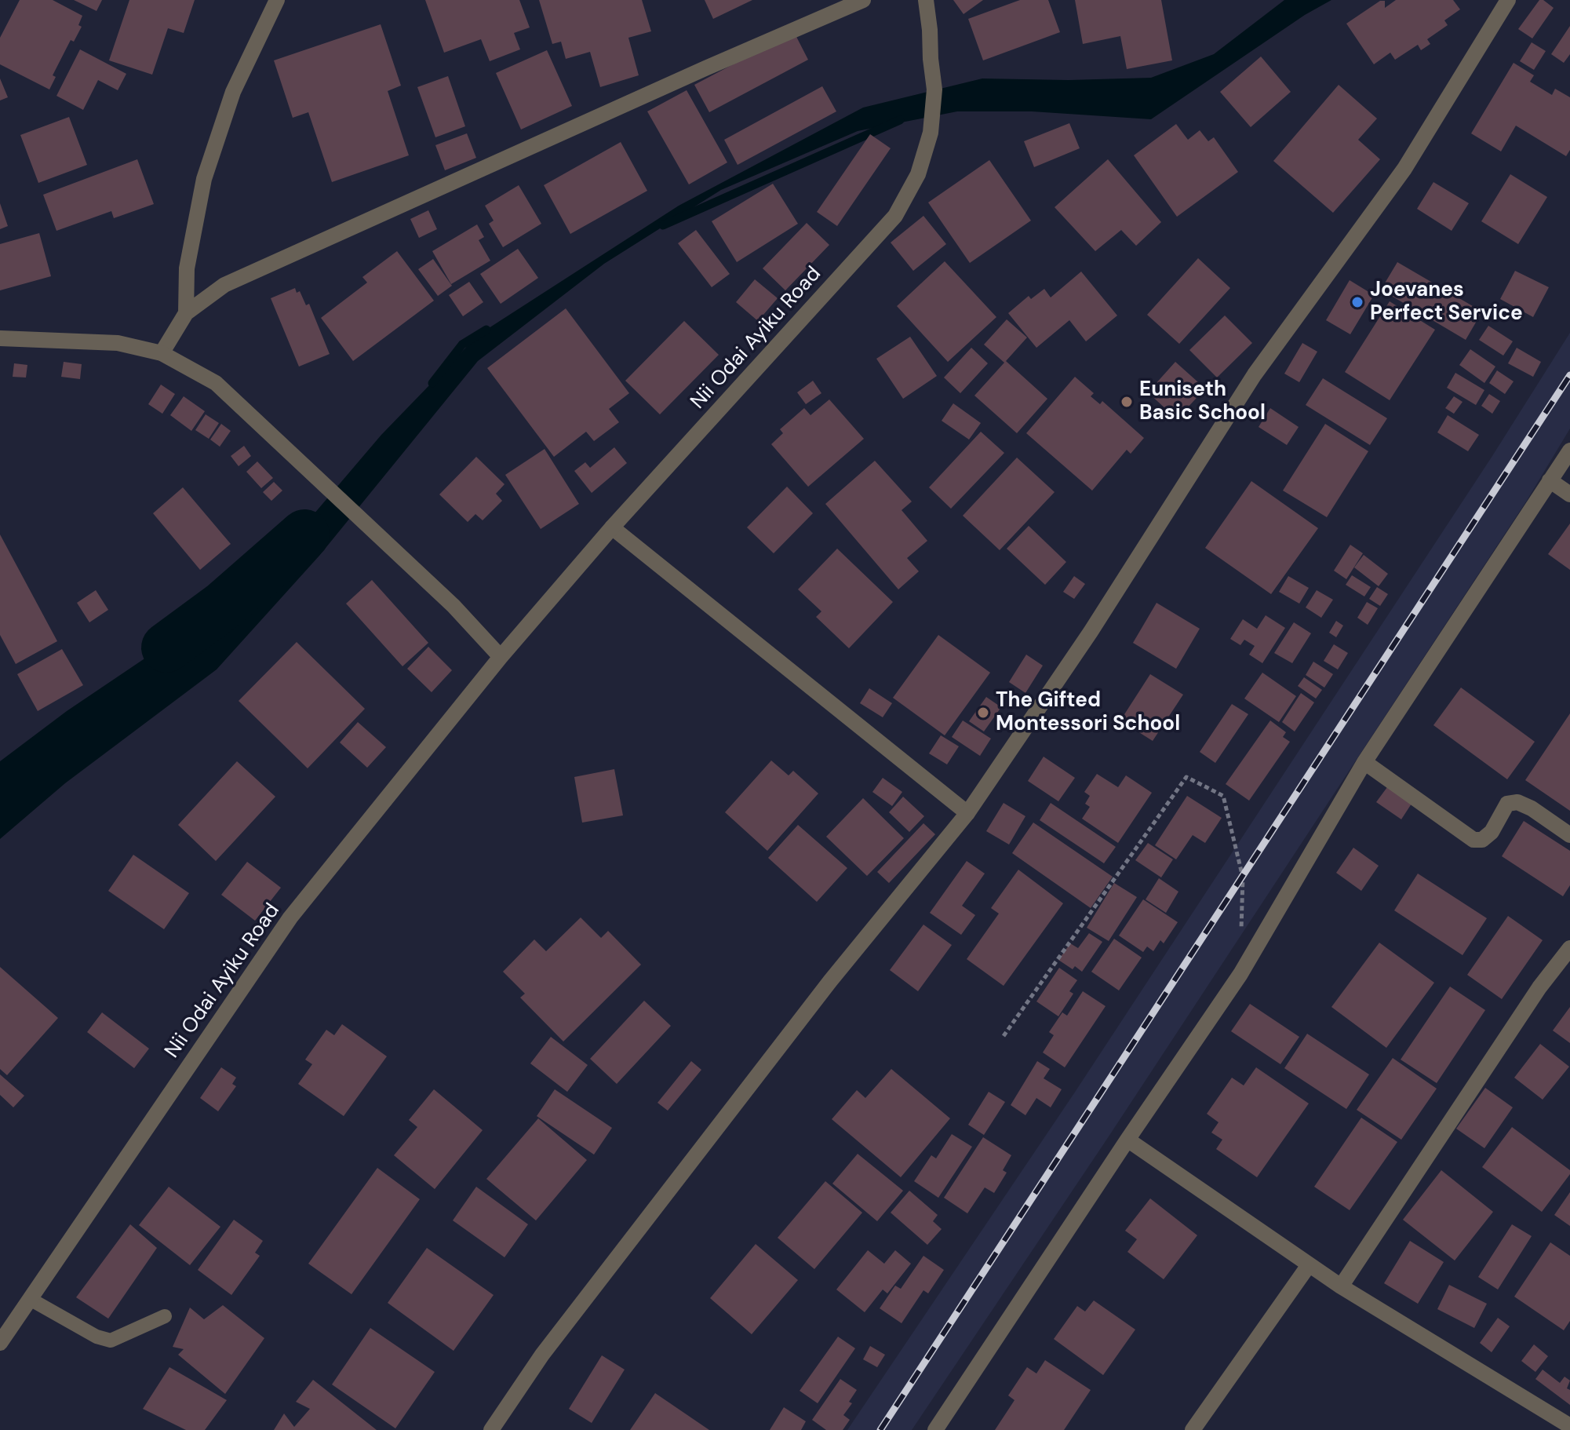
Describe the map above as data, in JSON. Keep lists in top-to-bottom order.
{
  "streets": {
    "street": ["Nii Odai Ayiku Road"]
  },
  "places": ["Joevanes Perfect Service", "Euniseth Basic School", "The Gifted Montessori School"]
}
